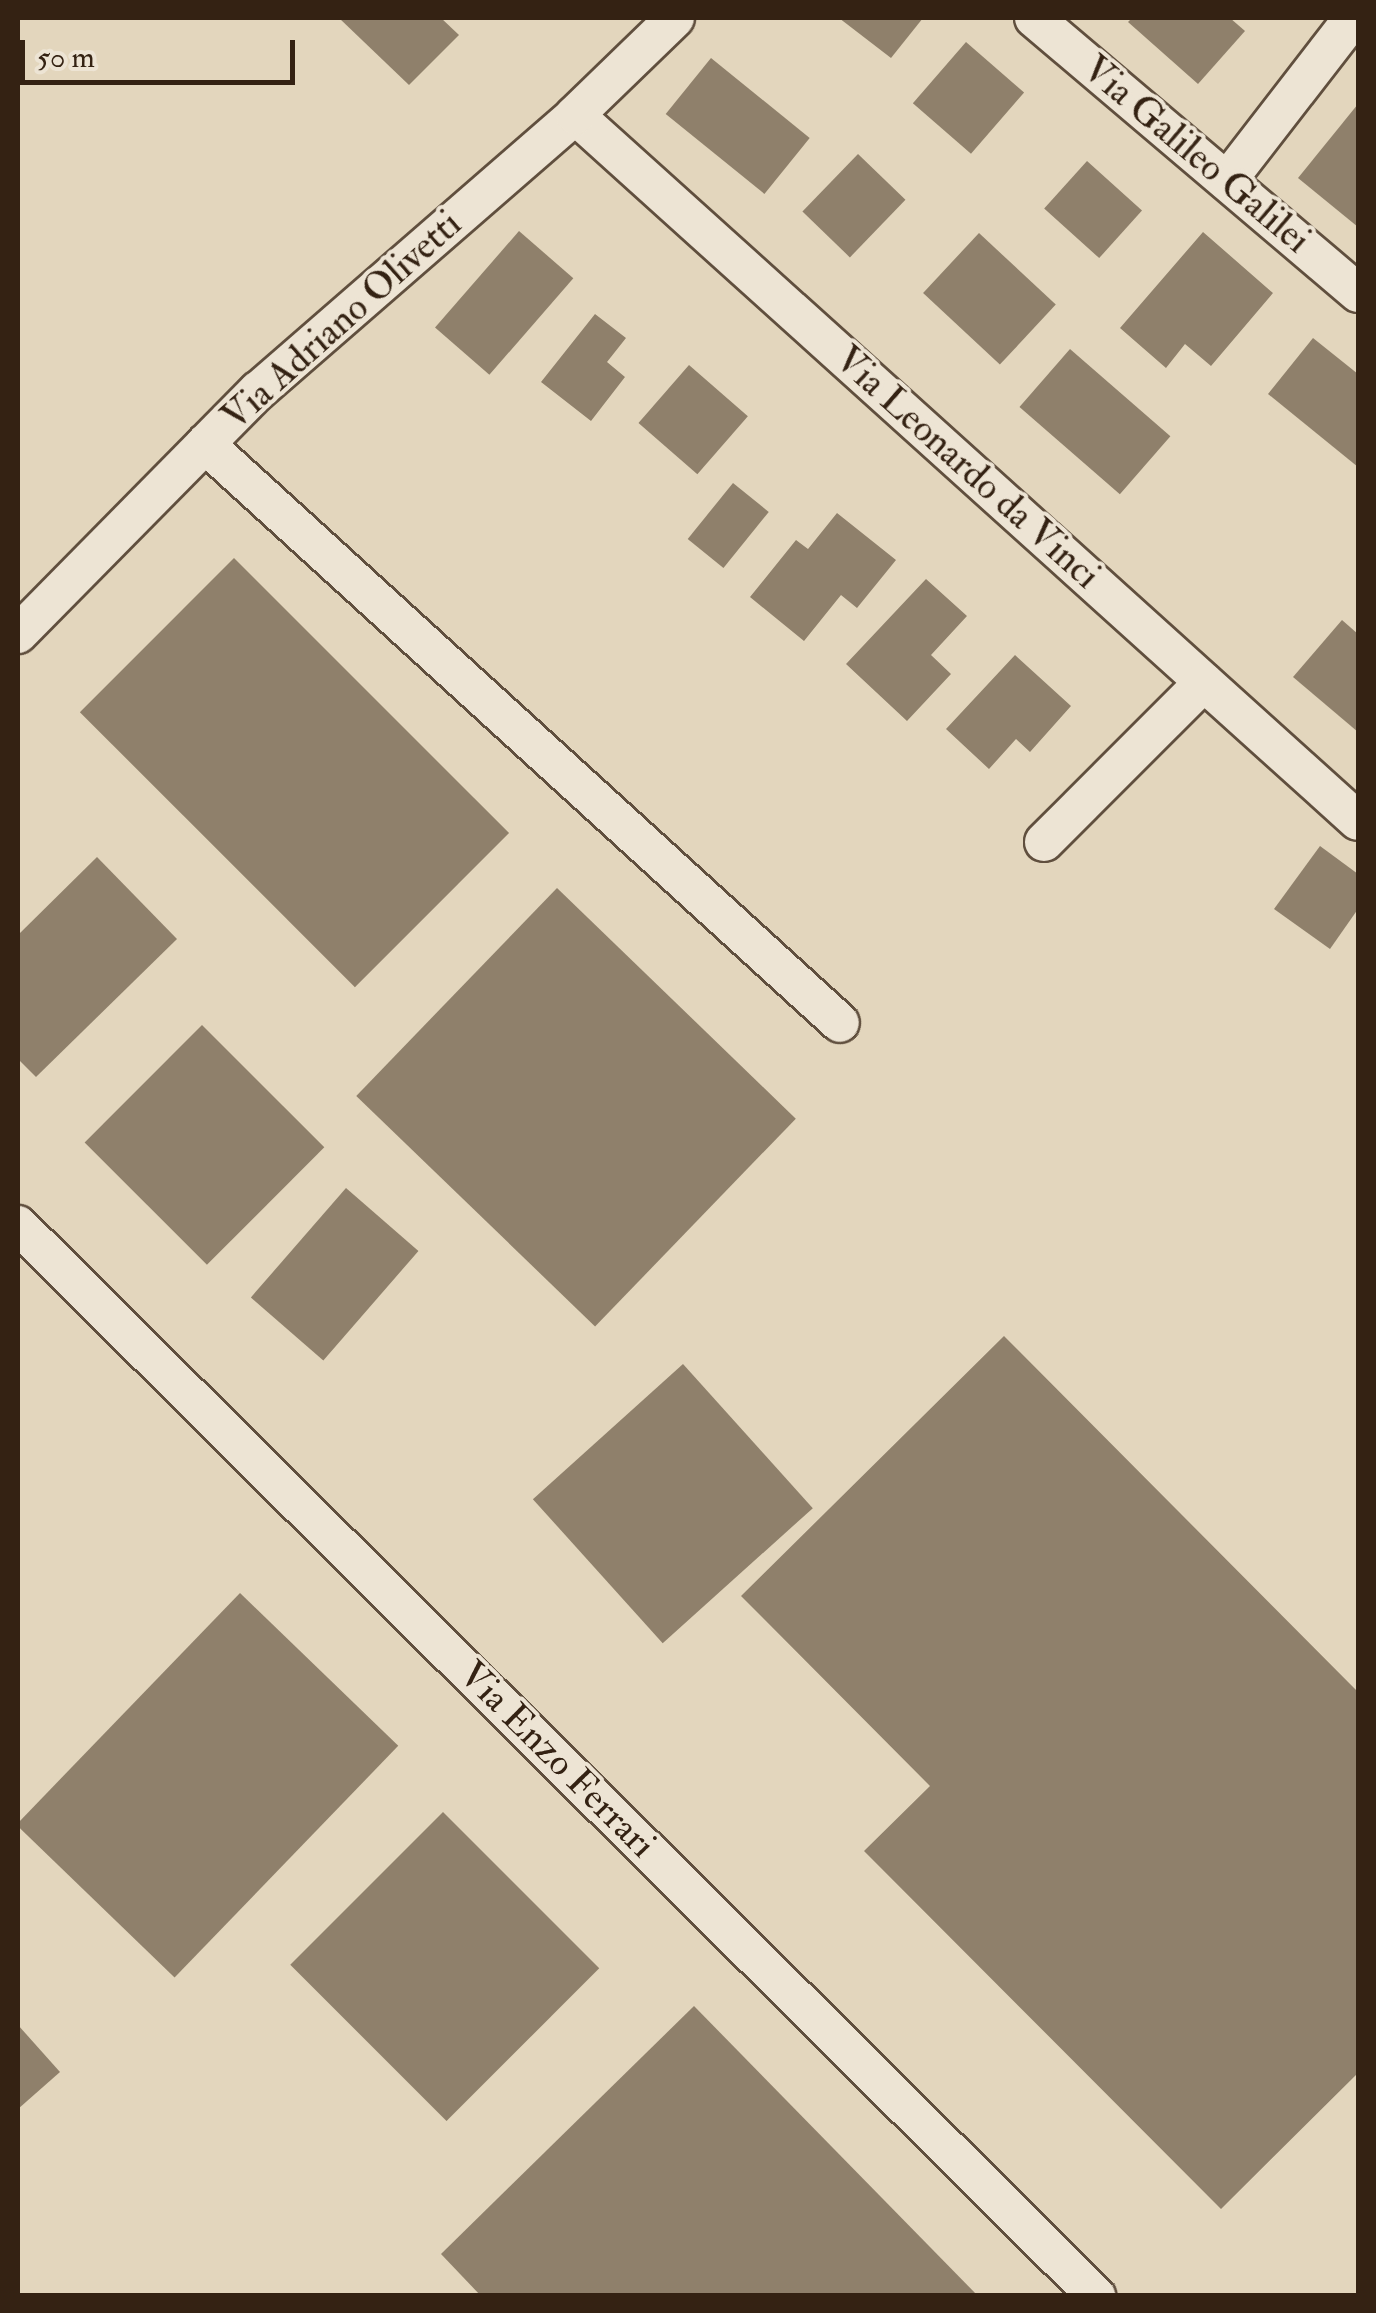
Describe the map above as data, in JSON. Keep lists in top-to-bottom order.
{
  "streets": {
    "street": [
      "Via Galileo Galilei",
      "Via Adriano Olivetti",
      "Via Leonardo da Vinci",
      "Via Enzo Ferrari"
    ]
  },
  "crossings": [
    ["Via Adriano Olivetti", "Via Leonardo da Vinci"]
  ],
  "scale_bar": "50 m"
}
